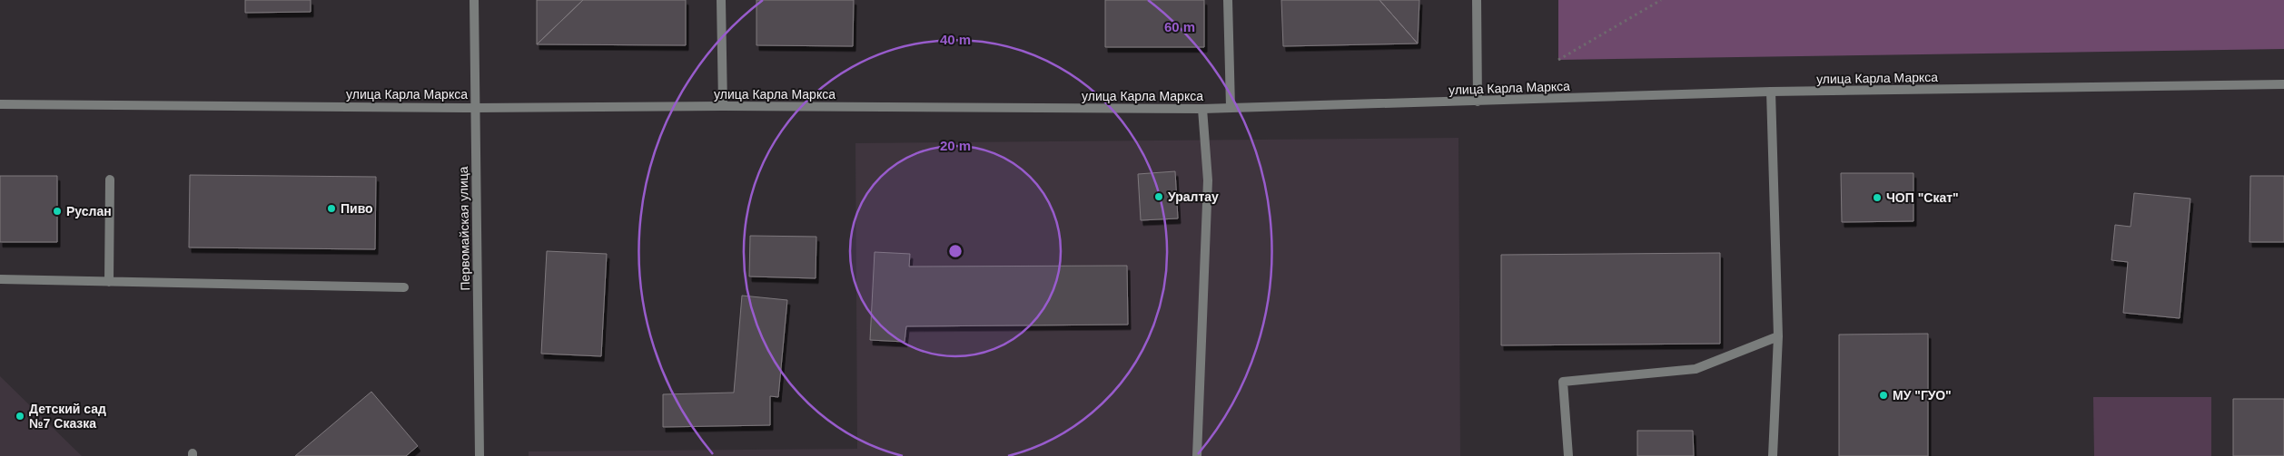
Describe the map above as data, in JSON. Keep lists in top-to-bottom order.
{
  "streets": {
    "street": ["улица Карла Маркса", "Первомайская улица"]
  },
  "crossings": [
    ["улица Карла Маркса", "Первомайская улица"]
  ],
  "places": [
    "Уралтау",
    "ЧОП \"Скат\"",
    "Пиво",
    "Руслан",
    "МУ \"ГУО\"",
    "Детский сад №7 Сказка"
  ],
  "rings": ["60 m", "40 m", "20 m"]
}
